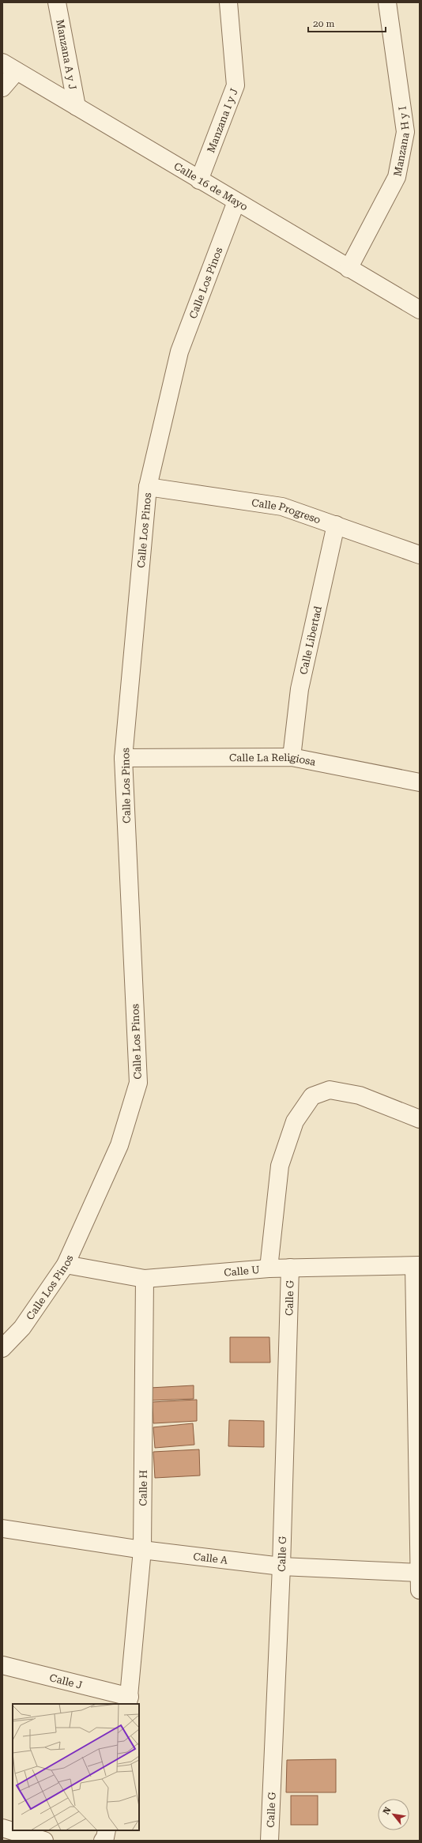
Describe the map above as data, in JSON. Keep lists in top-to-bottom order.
{
  "streets": {
    "street": [
      "Manzana A y J",
      "Manzana I y J",
      "Manzana H y I",
      "Calle 16 de Mayo",
      "Calle Los Pinos",
      "Calle Progreso",
      "Calle Libertad",
      "Calle La Religiosa",
      "Calle U",
      "Calle G",
      "Calle H",
      "Calle A",
      "Calle J"
    ]
  },
  "crossings": [
    ["Manzana A y J", "Calle 16 de Mayo"],
    ["Manzana I y J", "Calle 16 de Mayo"],
    ["Manzana H y I", "Calle 16 de Mayo"],
    ["Calle 16 de Mayo", "Calle Los Pinos"],
    ["Calle Los Pinos", "Calle Progreso"],
    ["Calle Los Pinos", "Calle La Religiosa"],
    ["Calle Los Pinos", "Calle U"],
    ["Calle Progreso", "Calle Libertad"],
    ["Calle Libertad", "Calle La Religiosa"],
    ["Calle U", "Calle G"],
    ["Calle U", "Calle H"],
    ["Calle G", "Calle A"],
    ["Calle H", "Calle A"],
    ["Calle H", "Calle J"]
  ],
  "scale_bar": "20 m",
  "north": "top left"
}
